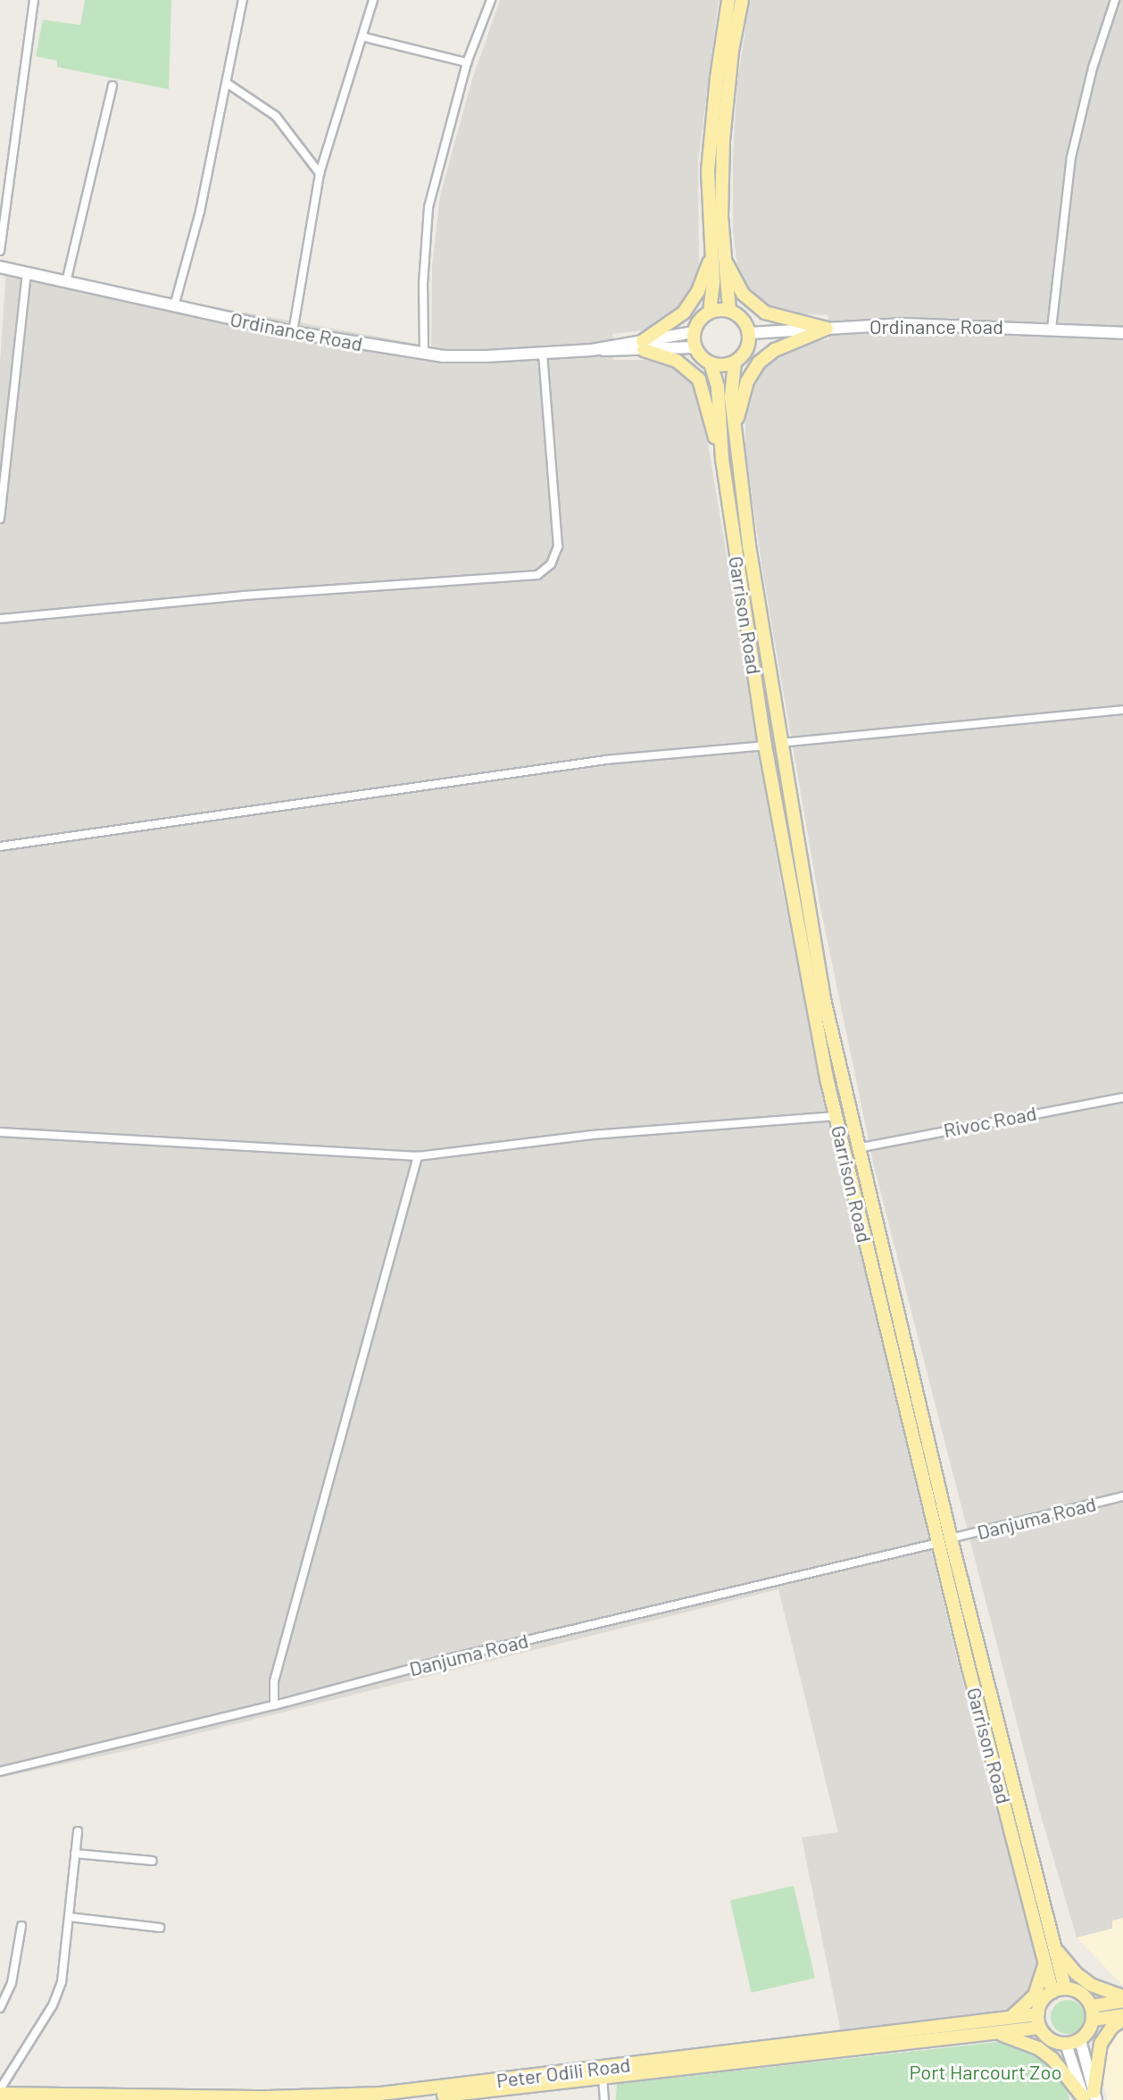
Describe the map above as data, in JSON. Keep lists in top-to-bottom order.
{
  "streets": {
    "main road": ["Garrison Road", "Peter Odili Road"],
    "street": ["Ordinance Road", "Rivoc Road", "Danjuma Road"]
  },
  "crossings": [
    ["Ordinance Road", "Garrison Road"],
    ["Garrison Road", "Rivoc Road"],
    ["Garrison Road", "Danjuma Road"],
    ["Garrison Road", "Peter Odili Road"]
  ],
  "parks": ["Port Harcourt Zoo"]
}
